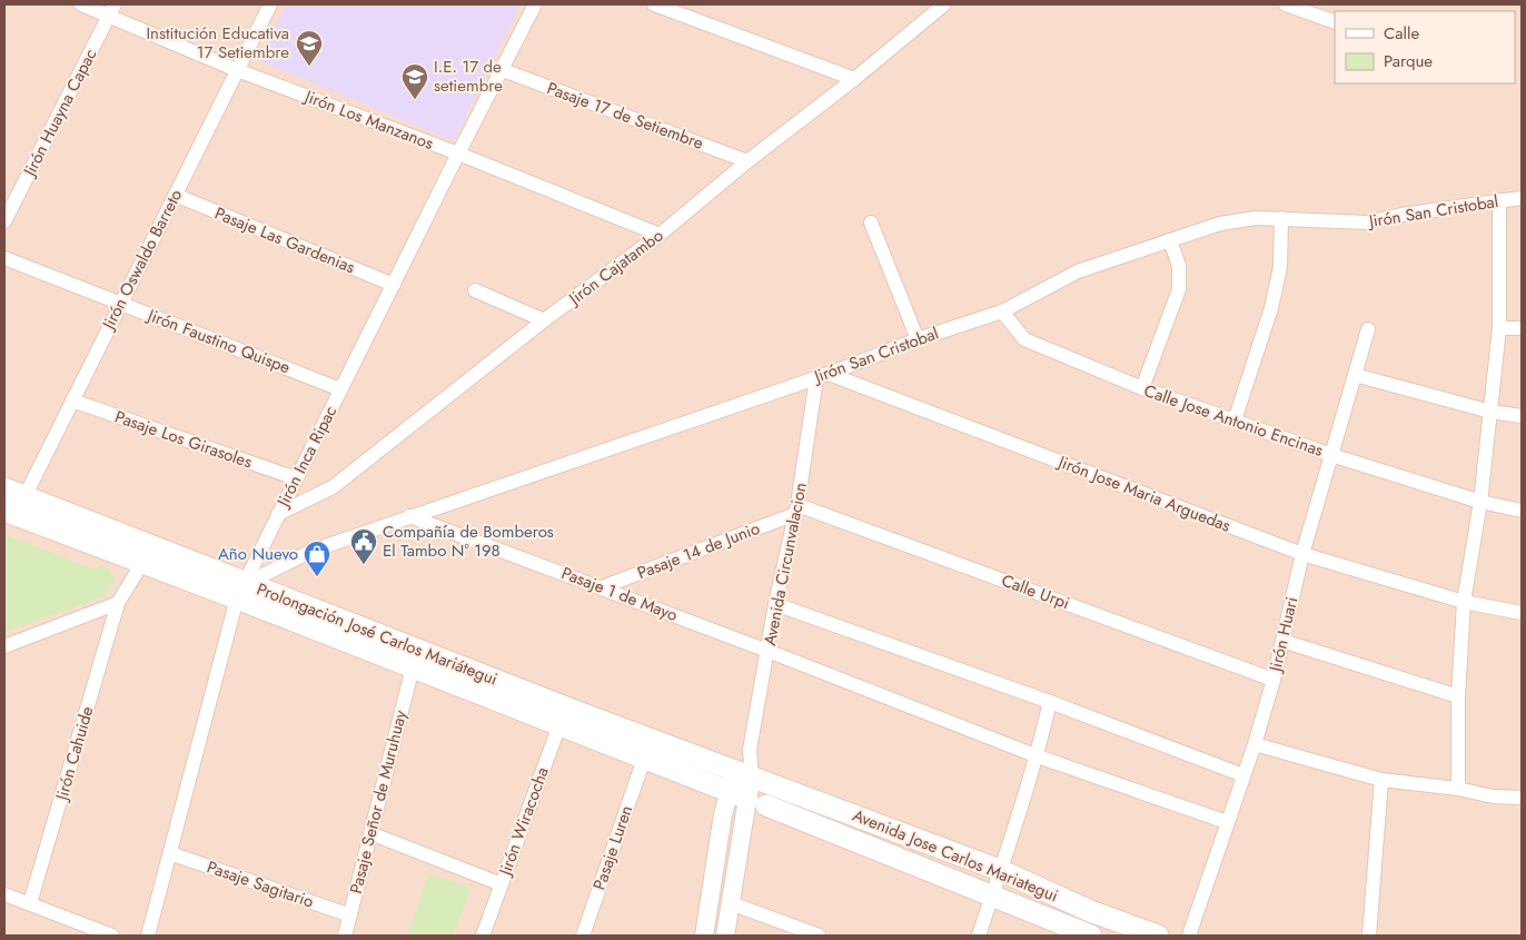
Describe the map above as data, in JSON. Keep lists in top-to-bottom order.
{
  "streets": {
    "main road": ["Prolongación José Carlos Mariátegui", "Avenida Jose Carlos Mariategui"],
    "street": [
      "Jirón Huayna Capac",
      "Pasaje 17 de Setiembre",
      "Jirón Los Manzanos",
      "Jirón San Cristobal",
      "Pasaje Las Gardenias",
      "Jirón Oswaldo Barreto",
      "Jirón Cajatambo",
      "Jirón Faustino Quispe",
      "Calle Jose Antonio Encinas",
      "Pasaje Los Girasoles",
      "Jirón Inca Ripac",
      "Jirón Jose Maria Arguedas",
      "Pasaje 14 de Junio",
      "Avenida Circunvalacion",
      "Calle Urpi",
      "Pasaje 1 de Mayo",
      "Jirón Huari",
      "Jirón Cahuide",
      "Pasaje Señor de Muruhuay",
      "Jirón Wiracocha",
      "Pasaje Luren",
      "Pasaje Sagitario"
    ]
  },
  "crossings": [
    ["Jirón Huayna Capac", "Jirón Los Manzanos"],
    ["Pasaje 17 de Setiembre", "Jirón Cajatambo"],
    ["Pasaje 17 de Setiembre", "Jirón Inca Ripac"],
    ["Jirón Los Manzanos", "Jirón Oswaldo Barreto"],
    ["Jirón Los Manzanos", "Jirón Cajatambo"],
    ["Jirón Los Manzanos", "Jirón Inca Ripac"],
    ["Jirón San Cristobal", "Calle Jose Antonio Encinas"],
    ["Jirón San Cristobal", "Jirón Inca Ripac"],
    ["Jirón San Cristobal", "Jirón Jose Maria Arguedas"],
    ["Jirón San Cristobal", "Avenida Circunvalacion"],
    ["Jirón San Cristobal", "Pasaje 1 de Mayo"],
    ["Jirón San Cristobal", "Prolongación José Carlos Mariátegui"],
    ["Pasaje Las Gardenias", "Jirón Oswaldo Barreto"],
    ["Pasaje Las Gardenias", "Jirón Inca Ripac"],
    ["Jirón Oswaldo Barreto", "Jirón Faustino Quispe"],
    ["Jirón Oswaldo Barreto", "Pasaje Los Girasoles"],
    ["Jirón Oswaldo Barreto", "Prolongación José Carlos Mariátegui"],
    ["Jirón Cajatambo", "Jirón Inca Ripac"],
    ["Jirón Faustino Quispe", "Jirón Inca Ripac"],
    ["Calle Jose Antonio Encinas", "Jirón Huari"],
    ["Pasaje Los Girasoles", "Jirón Inca Ripac"],
    ["Jirón Inca Ripac", "Prolongación José Carlos Mariátegui"],
    ["Jirón Inca Ripac", "Pasaje Sagitario"],
    ["Jirón Jose Maria Arguedas", "Avenida Circunvalacion"],
    ["Jirón Jose Maria Arguedas", "Jirón Huari"],
    ["Pasaje 14 de Junio", "Avenida Circunvalacion"],
    ["Pasaje 14 de Junio", "Calle Urpi"],
    ["Pasaje 14 de Junio", "Pasaje 1 de Mayo"],
    ["Avenida Circunvalacion", "Calle Urpi"],
    ["Avenida Circunvalacion", "Pasaje 1 de Mayo"],
    ["Avenida Circunvalacion", "Prolongación José Carlos Mariátegui"],
    ["Avenida Circunvalacion", "Avenida Jose Carlos Mariategui"],
    ["Calle Urpi", "Jirón Huari"],
    ["Pasaje 1 de Mayo", "Jirón Huari"],
    ["Prolongación José Carlos Mariátegui", "Pasaje Señor de Muruhuay"],
    ["Prolongación José Carlos Mariátegui", "Jirón Wiracocha"],
    ["Prolongación José Carlos Mariátegui", "Pasaje Luren"],
    ["Prolongación José Carlos Mariátegui", "Avenida Jose Carlos Mariategui"],
    ["Pasaje Señor de Muruhuay", "Pasaje Sagitario"]
  ],
  "places": {
    "school or university": ["Institución Educativa 17 Setiembre", "I.E. 17 de setiembre"],
    "public building": ["Compañía de Bomberos El Tambo Nº 198"],
    "shop": ["Año Nuevo"]
  },
  "legend": ["Calle", "Parque"]
}
